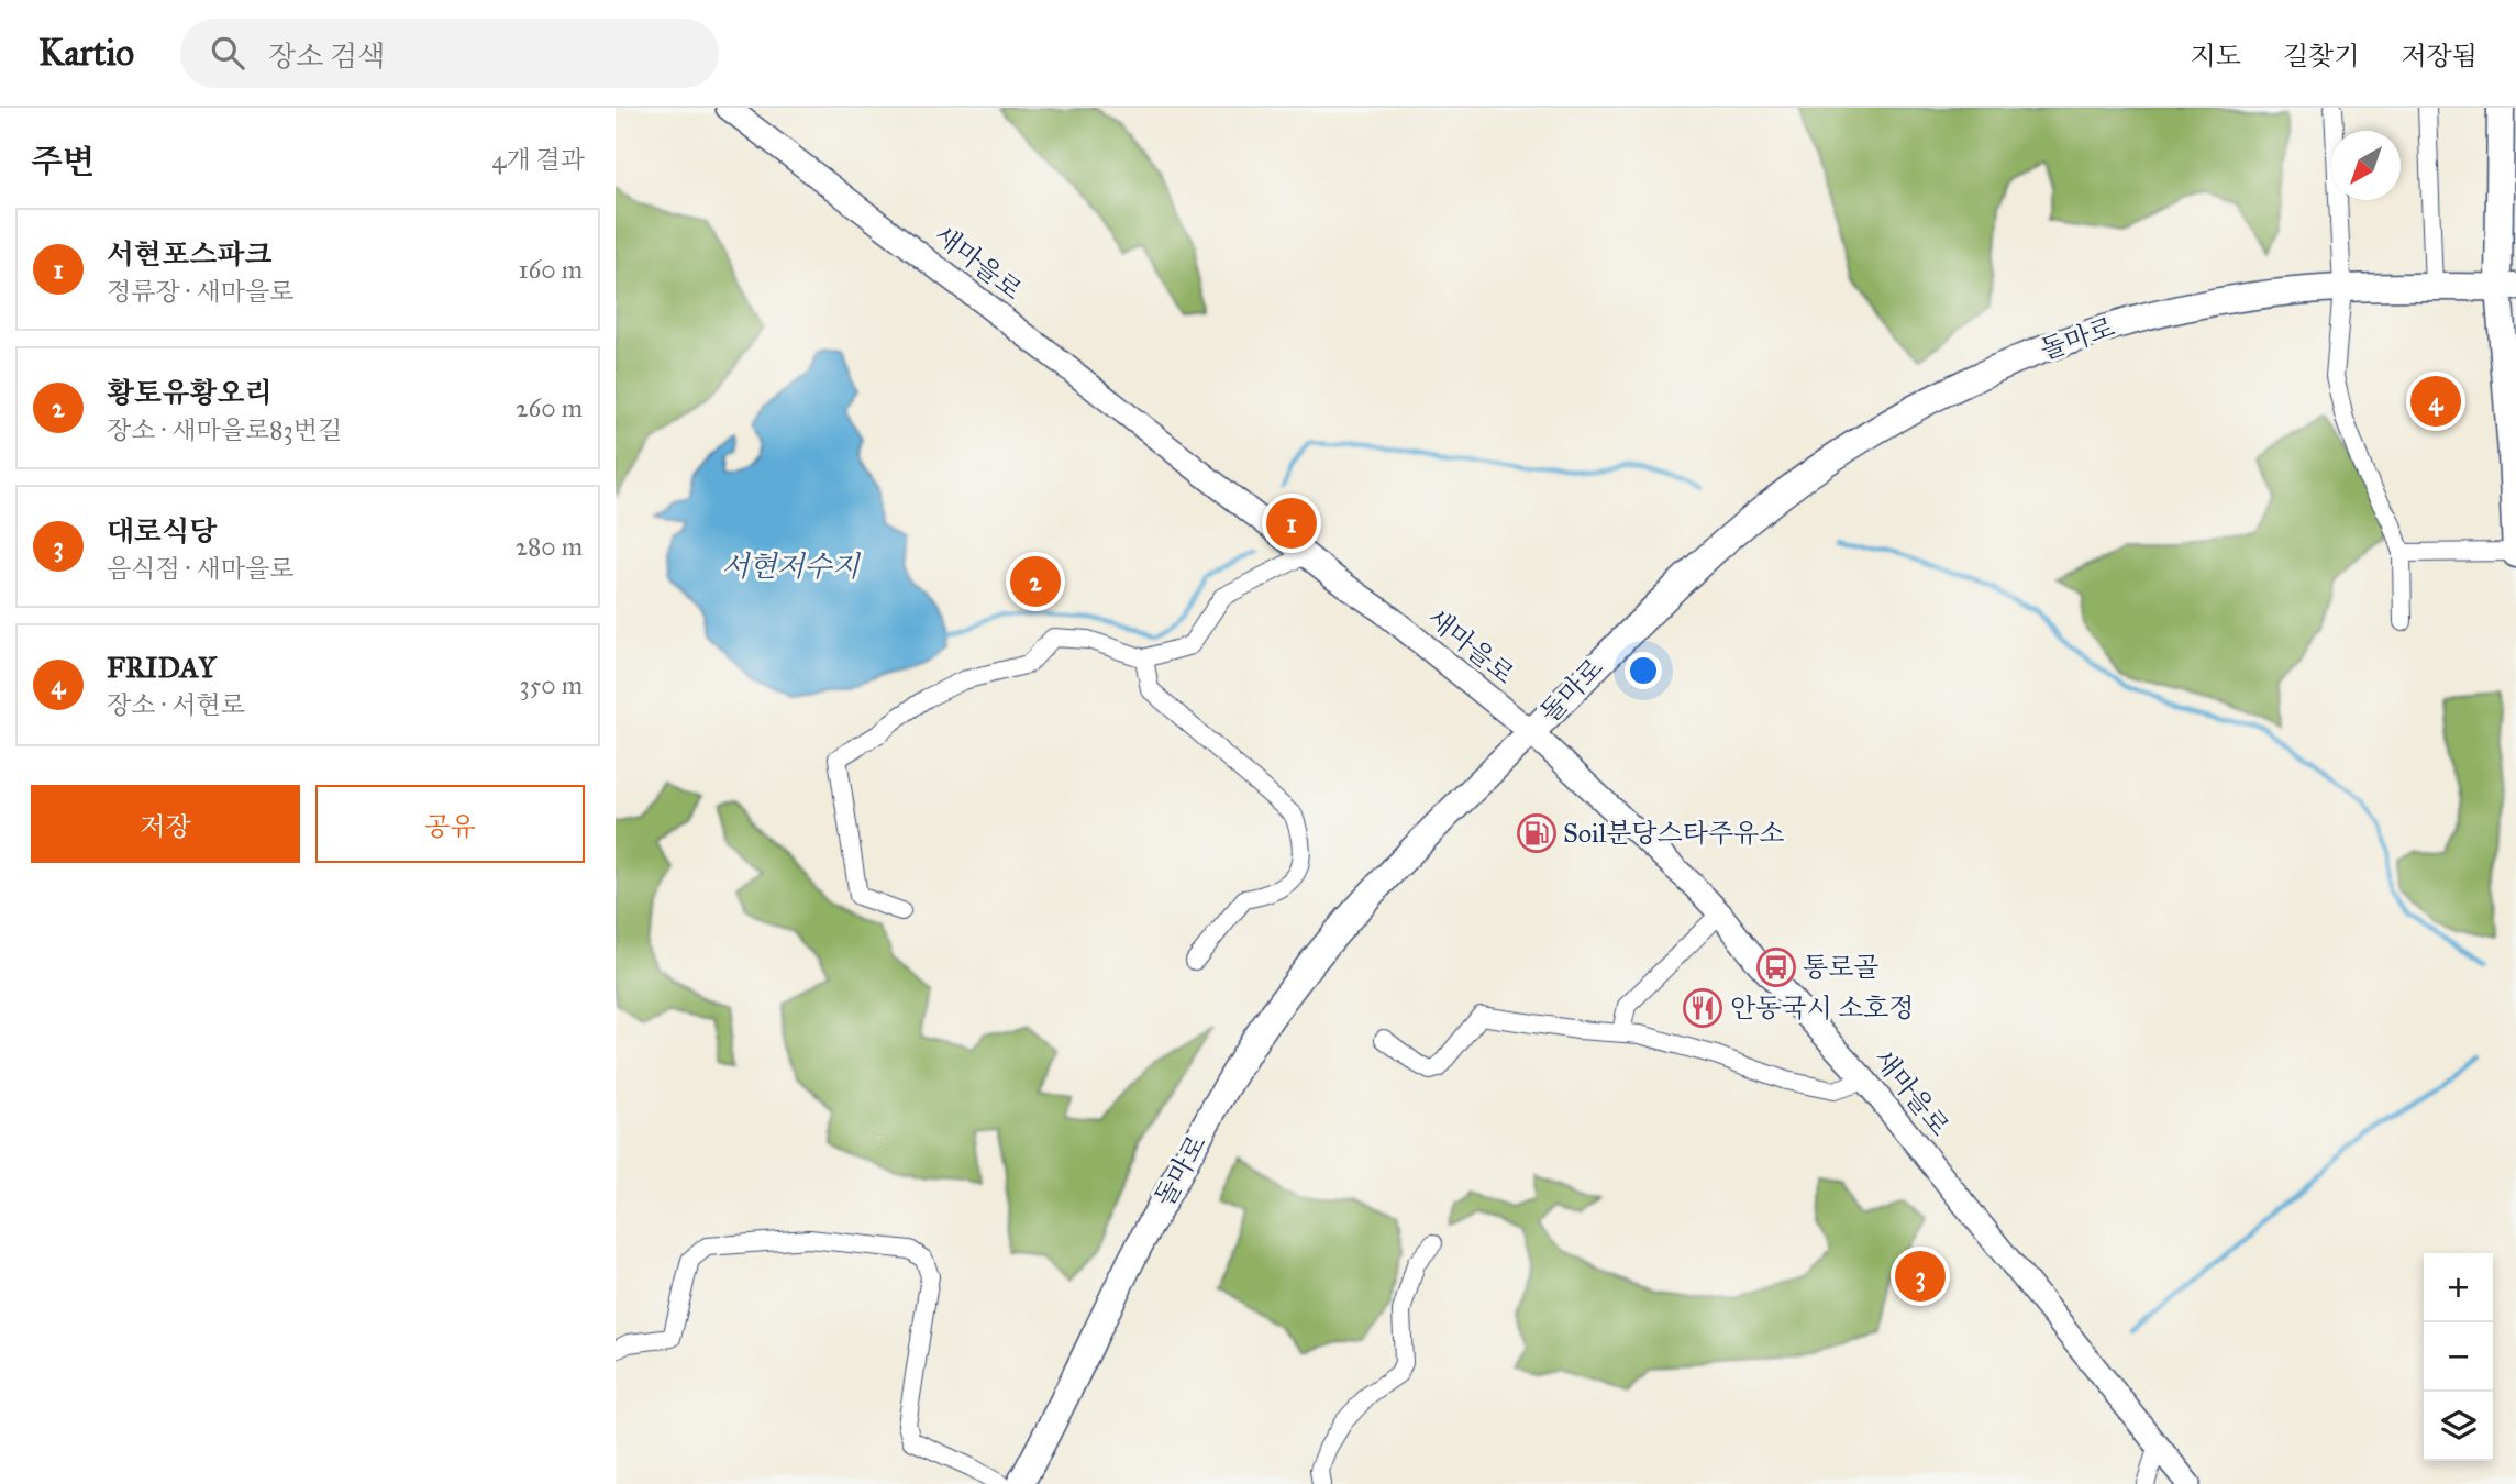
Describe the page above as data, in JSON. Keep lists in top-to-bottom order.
{
  "streets": {
    "main road": ["돌마로"],
    "street": ["새마을로"]
  },
  "crossings": [
    ["새마을로", "돌마로"]
  ],
  "water": ["서현저수지"],
  "places": {
    "fuel station": ["Soil분당스타주유소"],
    "bus stop": ["통로골"],
    "restaurant": ["안동국시 소호정"]
  },
  "north": "bottom left",
  "page": {
    "header": "Kartio",
    "search": "장소 검색",
    "nav": ["지도", "길찾기", "저장됨"],
    "heading": ["주변", "4개 결과"],
    "list": [
      {
        "mark": "1",
        "name": "서현포스파크",
        "note": "정류장 · 새마을로",
        "value": "160 m"
      },
      {
        "mark": "2",
        "name": "황토유황오리",
        "note": "장소 · 새마을로83번길",
        "value": "260 m"
      },
      {
        "mark": "3",
        "name": "대로식당",
        "note": "음식점 · 새마을로",
        "value": "280 m"
      },
      {
        "mark": "4",
        "name": "FRIDAY",
        "note": "장소 · 서현로",
        "value": "350 m"
      }
    ],
    "pins": [
      "4",
      "1",
      "2",
      "3"
    ],
    "buttons": ["저장", "공유"],
    "map_buttons": ["+", "−"]
  }
}
